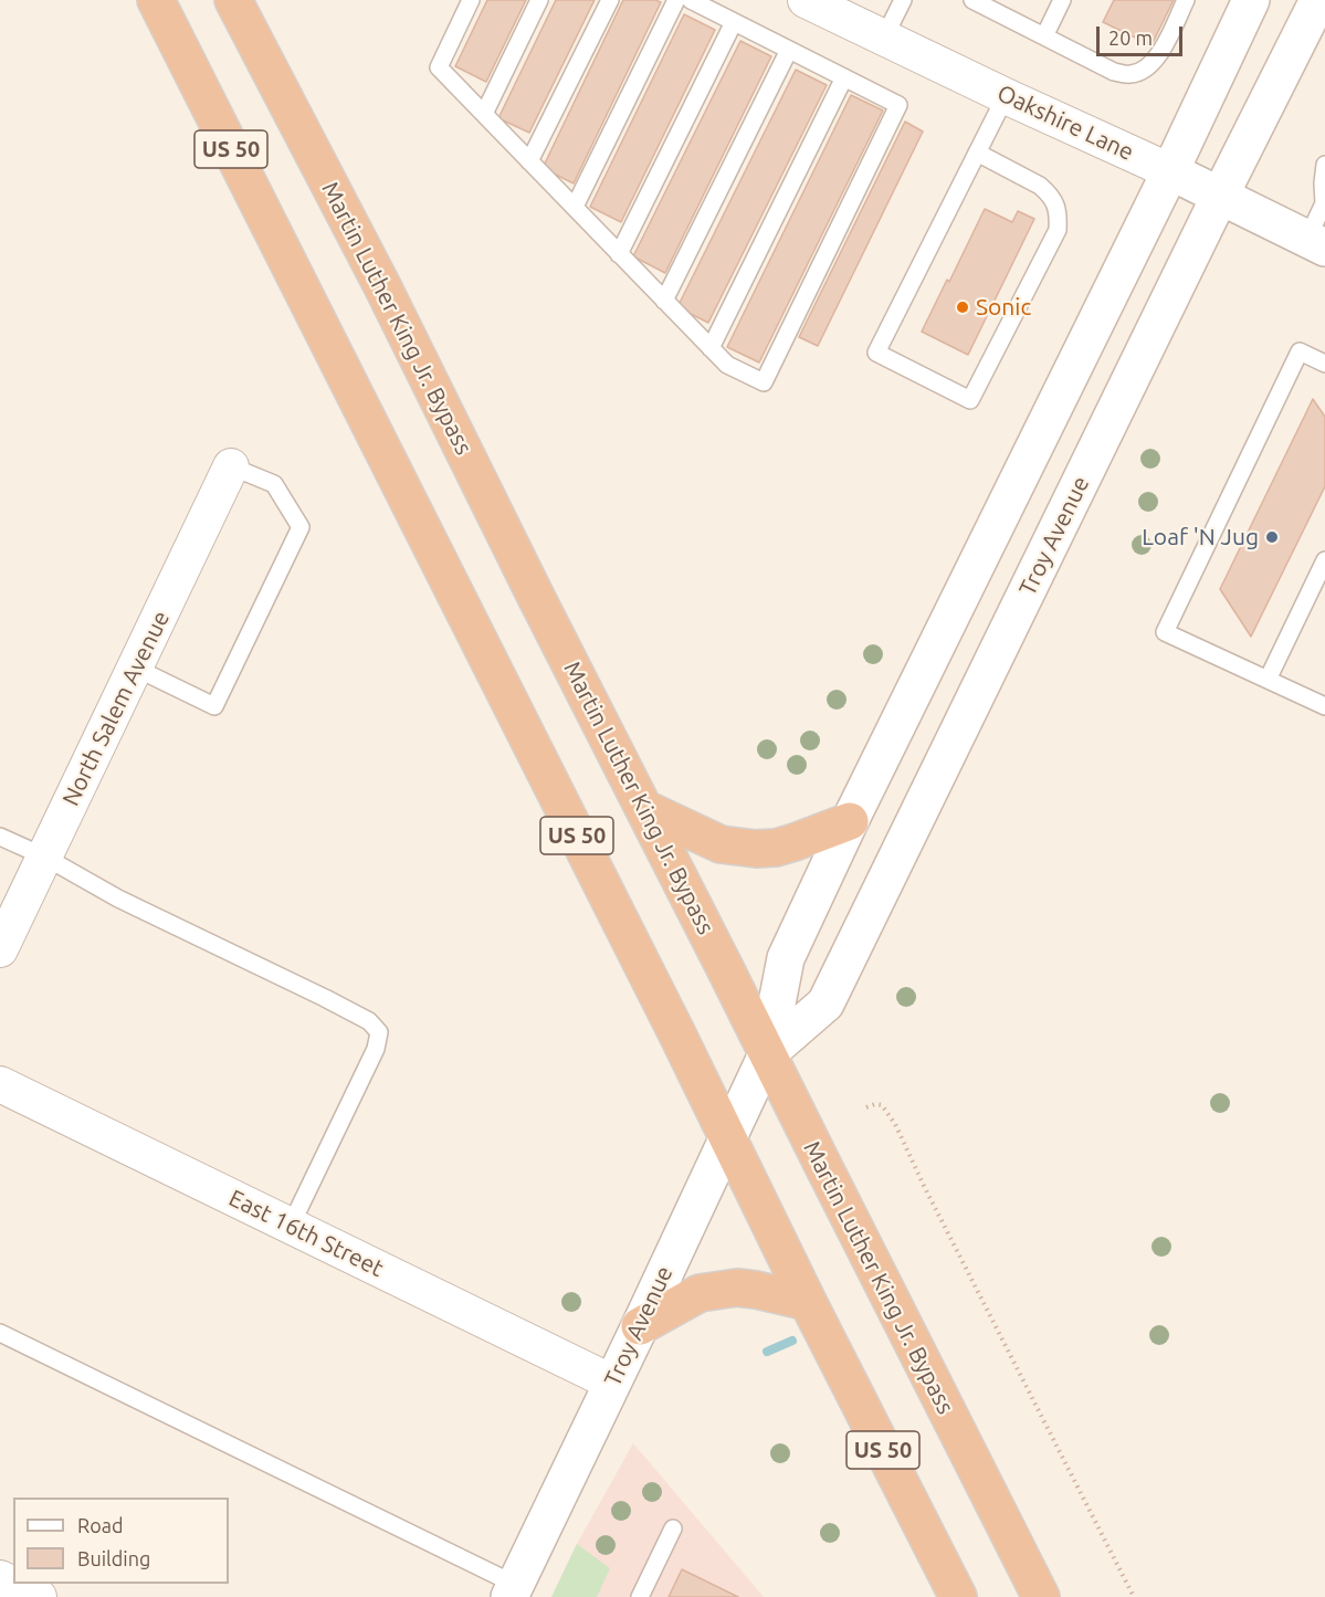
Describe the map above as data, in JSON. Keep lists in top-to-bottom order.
{
  "streets": {
    "highway": ["US 50", "Martin Luther King Jr. Bypass"],
    "main road": ["Oakshire Lane", "Troy Avenue"],
    "street": ["North Salem Avenue", "East 16th Street"]
  },
  "crossings": [
    ["Oakshire Lane", "Troy Avenue"],
    ["US 50", "Troy Avenue"],
    ["Martin Luther King Jr. Bypass", "Troy Avenue"],
    ["Troy Avenue", "East 16th Street"]
  ],
  "places": ["Sonic", "Loaf 'N Jug"],
  "legend": ["Road", "Building"],
  "scale_bar": "20 m"
}
